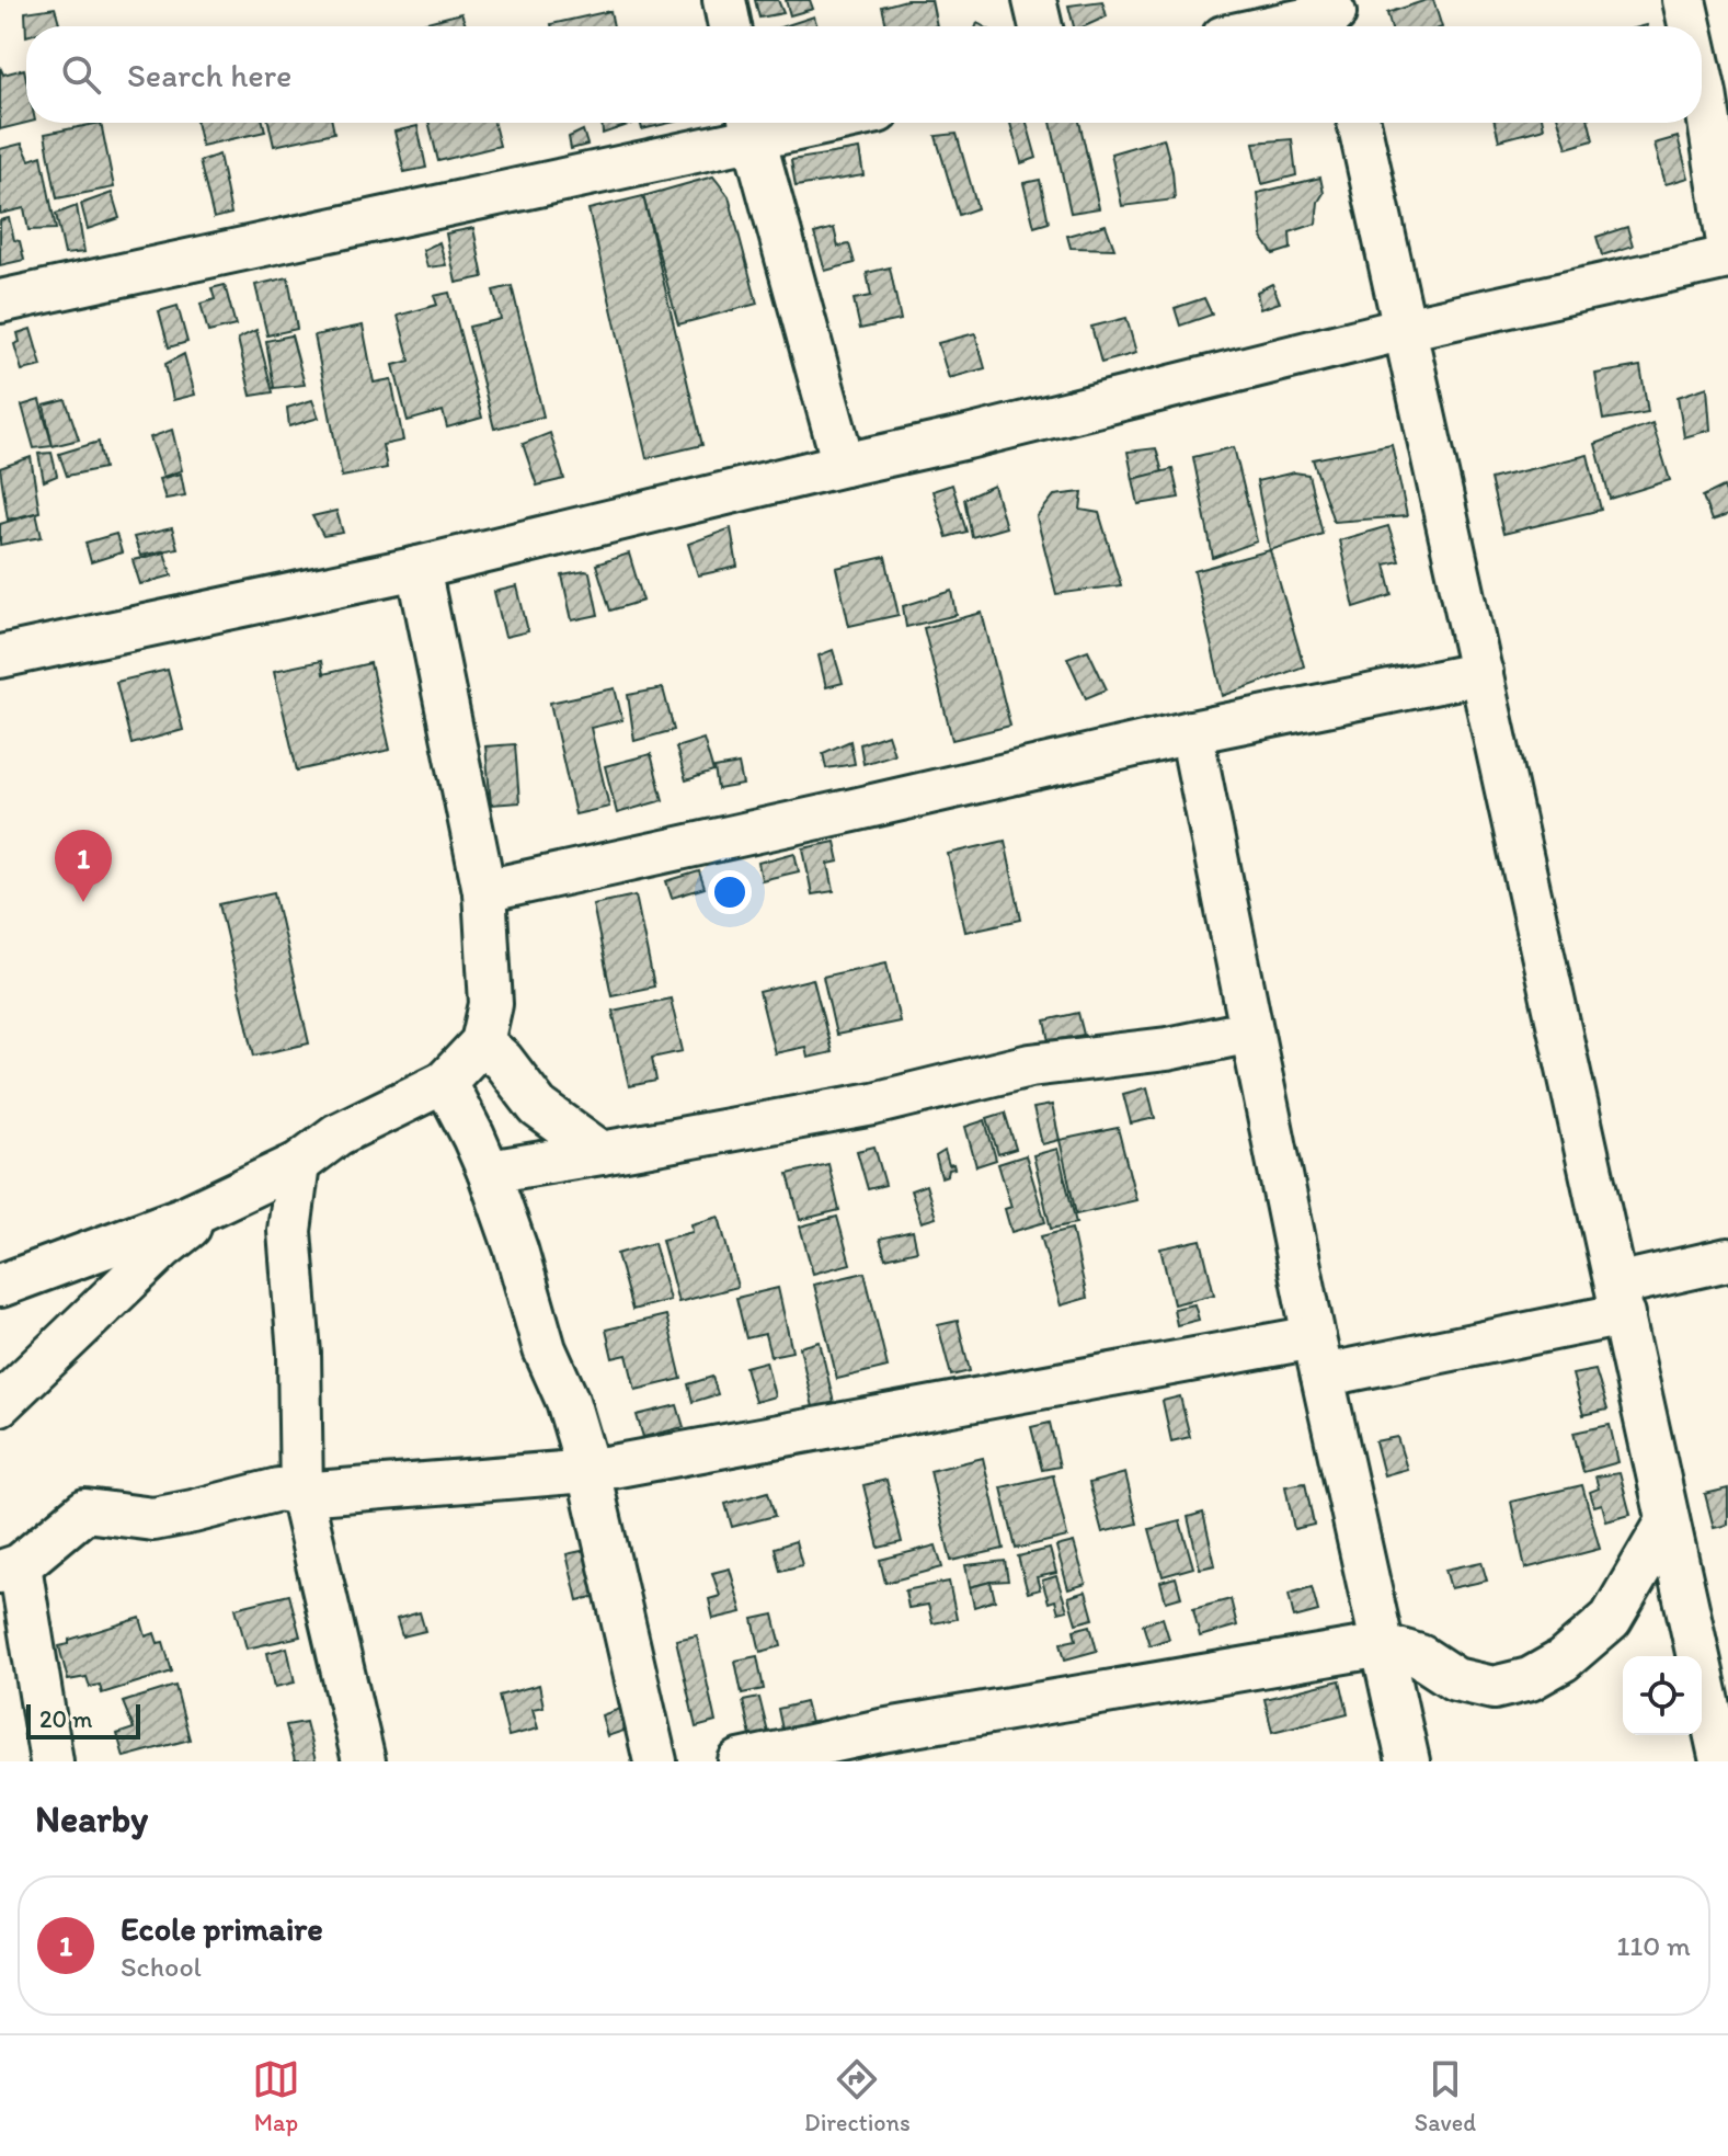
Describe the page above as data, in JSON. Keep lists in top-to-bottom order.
{
  "scale_bar": "20 m",
  "page": {
    "search": "Search here",
    "pins": "1",
    "scale": "20 m",
    "heading": "Nearby",
    "list": [
      {
        "mark": "1",
        "name": "Ecole primaire",
        "note": "School",
        "value": "110 m"
      }
    ],
    "nav": ["Map", "Directions", "Saved"]
  }
}
